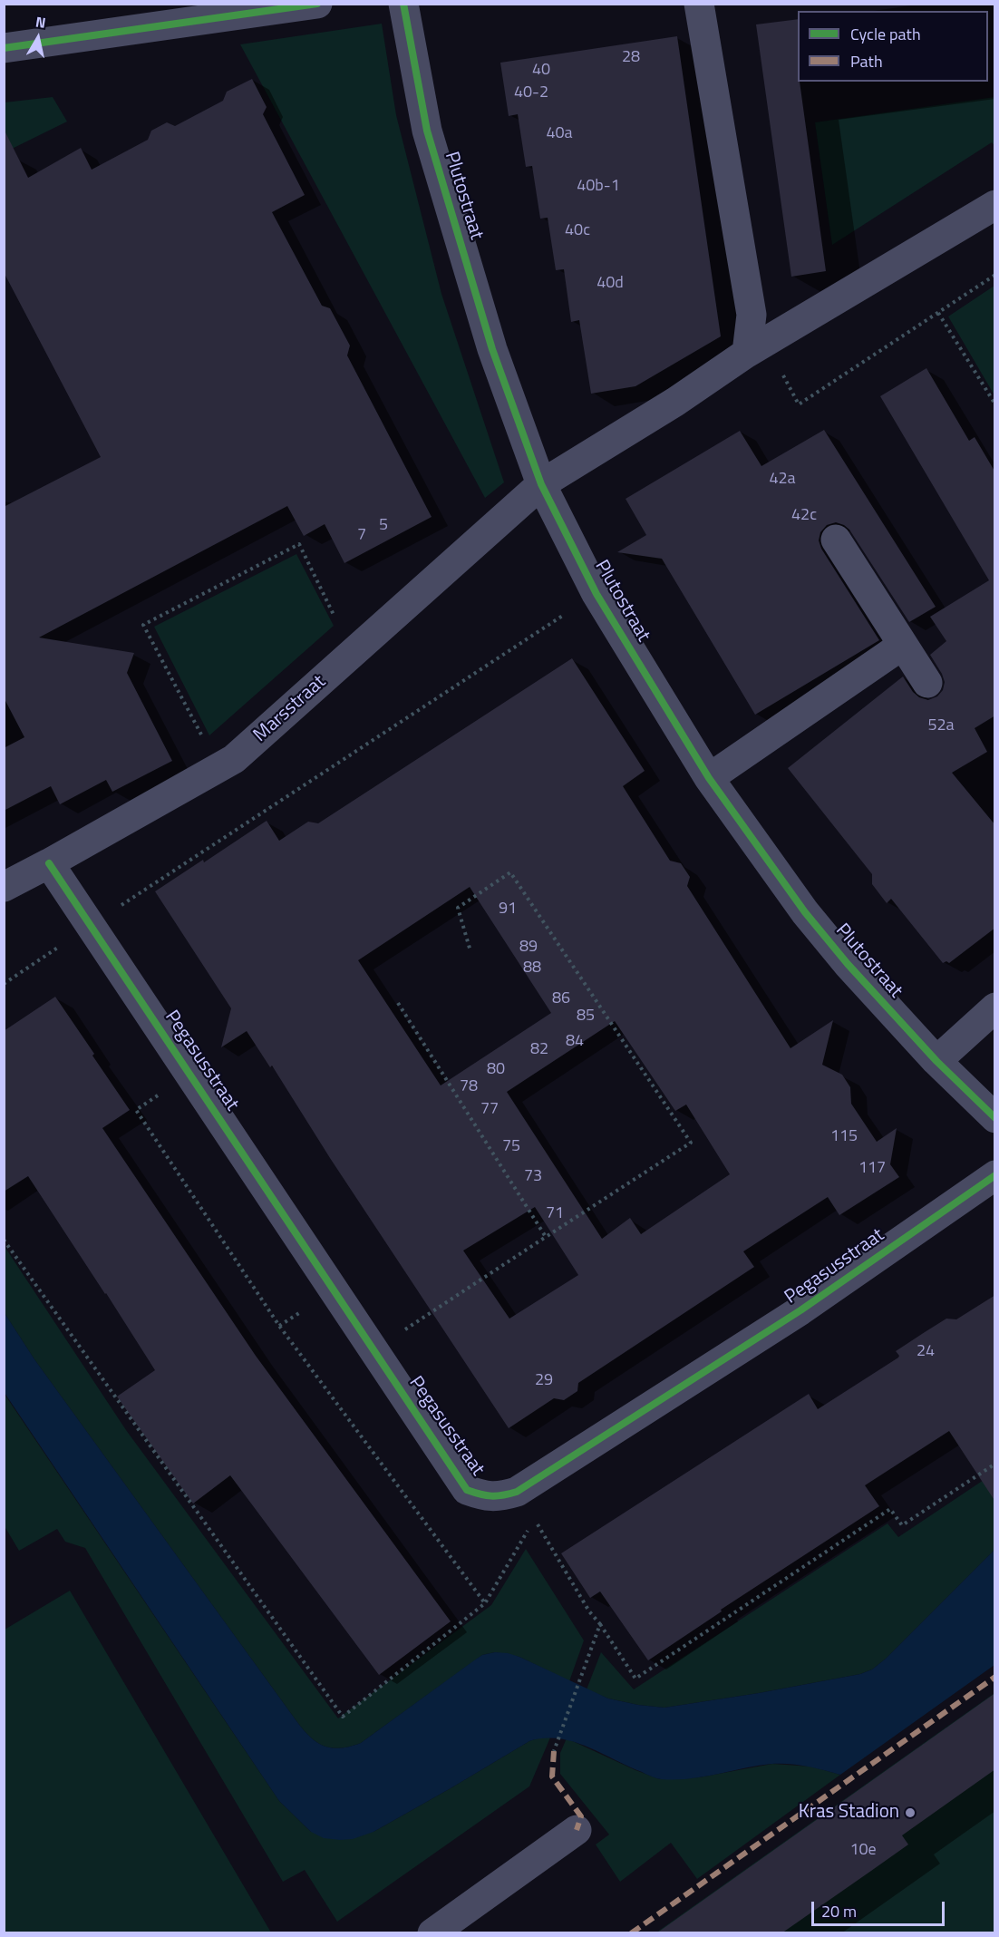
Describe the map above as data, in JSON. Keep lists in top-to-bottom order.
{
  "streets": {
    "street": ["Plutostraat", "Marsstraat", "Pegasusstraat"]
  },
  "crossings": [
    ["Plutostraat", "Marsstraat"],
    ["Marsstraat", "Pegasusstraat"]
  ],
  "places": ["Kras Stadion"],
  "house_numbers": [
    "28",
    "40",
    "40-2",
    "40a",
    "40b-1",
    "40c",
    "40d",
    "42a",
    "42c",
    "5",
    "7",
    "52a",
    "91",
    "89",
    "88",
    "86",
    "85",
    "84",
    "82",
    "80",
    "78",
    "77",
    "115",
    "75",
    "117",
    "73",
    "71",
    "24",
    "29",
    "10e"
  ],
  "legend": ["Cycle path", "Path"],
  "scale_bar": "20 m",
  "north": "top"
}
